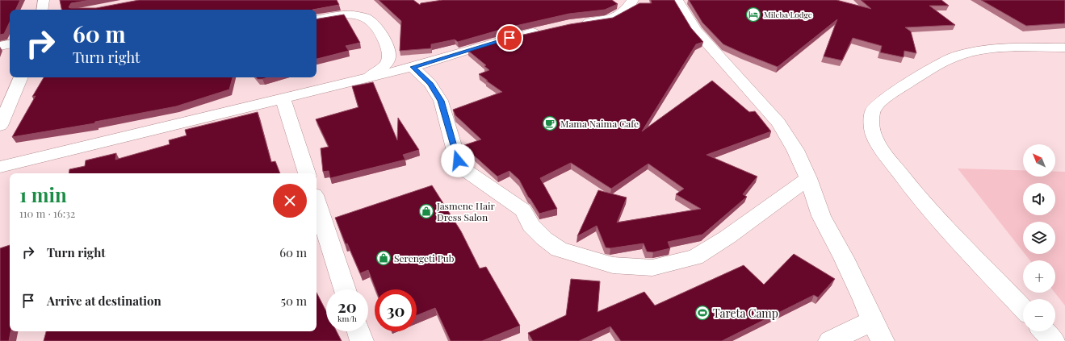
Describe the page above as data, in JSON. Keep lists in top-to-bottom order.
{
  "places": {
    "hotel": ["Mileba Lodge"],
    "cafe": ["Mama Naima Cafe"],
    "shop": ["Jasmene Hair Dress Salon", "Serengeti Pub"],
    "sports": ["Tareta Camp"]
  },
  "north": "top left",
  "page": {
    "turn": ["60 m", "Turn right"],
    "map_buttons": ["+", "−"],
    "heading": ["1 min", "110 m · 16:32"],
    "list": [
      {
        "name": "Turn right",
        "value": "60 m"
      },
      {
        "name": "Arrive at destination",
        "value": "50 m"
      }
    ],
    "speed": "20 km/h",
    "limit": "30"
  }
}
